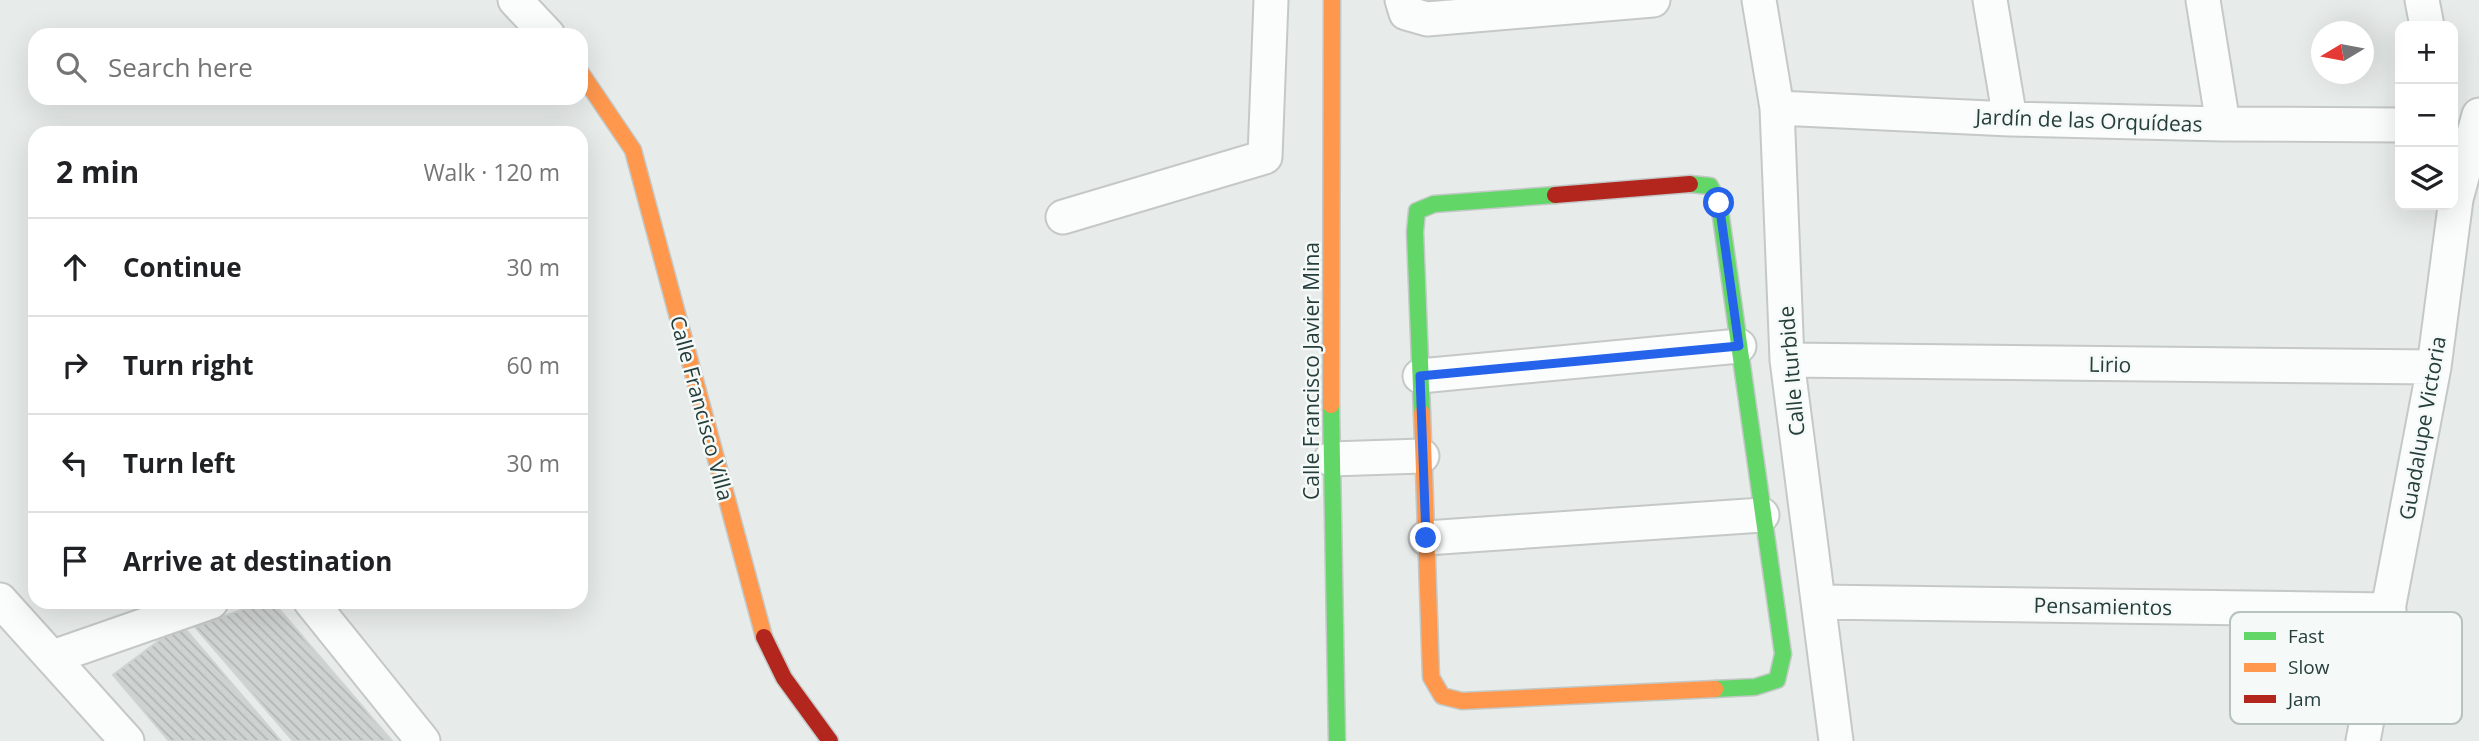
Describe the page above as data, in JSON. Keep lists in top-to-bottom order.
{
  "streets": {
    "street": [
      "Jardín de las Orquídeas",
      "Lirio",
      "Calle Francisco Javier Mina",
      "Calle Iturbide",
      "Calle Francisco Villa",
      "Guadalupe Victoria",
      "Pensamientos"
    ]
  },
  "crossings": [
    ["Jardín de las Orquídeas", "Calle Iturbide"],
    ["Lirio", "Calle Iturbide"],
    ["Lirio", "Guadalupe Victoria"],
    ["Calle Iturbide", "Pensamientos"],
    ["Guadalupe Victoria", "Pensamientos"]
  ],
  "legend": ["Fast", "Slow", "Jam"],
  "north": "left",
  "page": {
    "map_buttons": ["+", "−"],
    "search": "Search here",
    "heading": ["2 min", "Walk · 120 m"],
    "list": [
      ["Continue", "30 m"],
      ["Turn right", "60 m"],
      ["Turn left", "30 m"],
      "Arrive at destination"
    ]
  }
}
